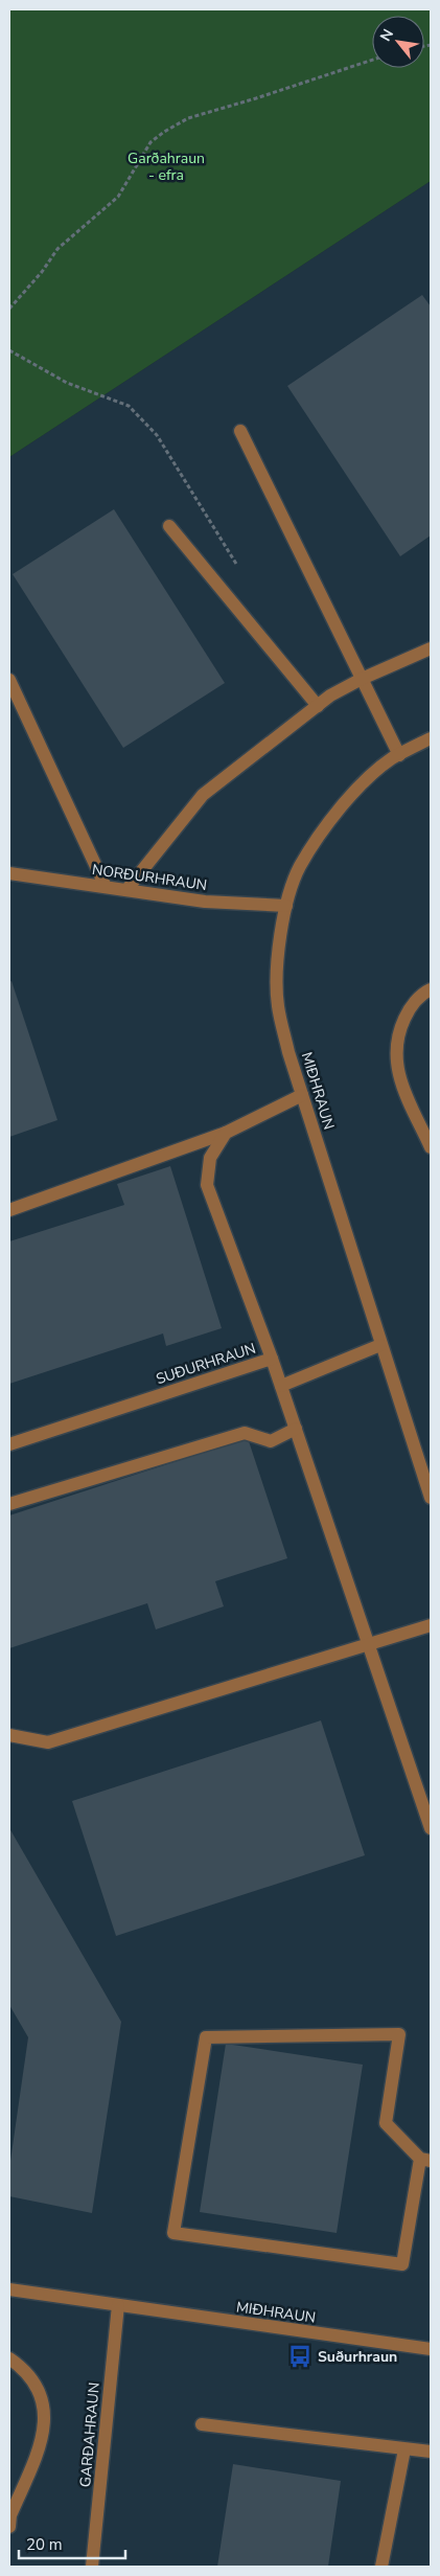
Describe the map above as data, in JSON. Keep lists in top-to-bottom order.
{
  "streets": {
    "street": [
      "NORÐURHRAUN",
      "MIÐHRAUN",
      "SUÐURHRAUN",
      "GARÐAHRAUN"
    ]
  },
  "crossings": [
    ["NORÐURHRAUN", "MIÐHRAUN"],
    ["MIÐHRAUN", "SUÐURHRAUN"],
    ["MIÐHRAUN", "GARÐAHRAUN"]
  ],
  "parks": ["Garðahraun - efra"],
  "places": {
    "bus stop": ["Suðurhraun"]
  },
  "scale_bar": "20 m",
  "north": "top left"
}
